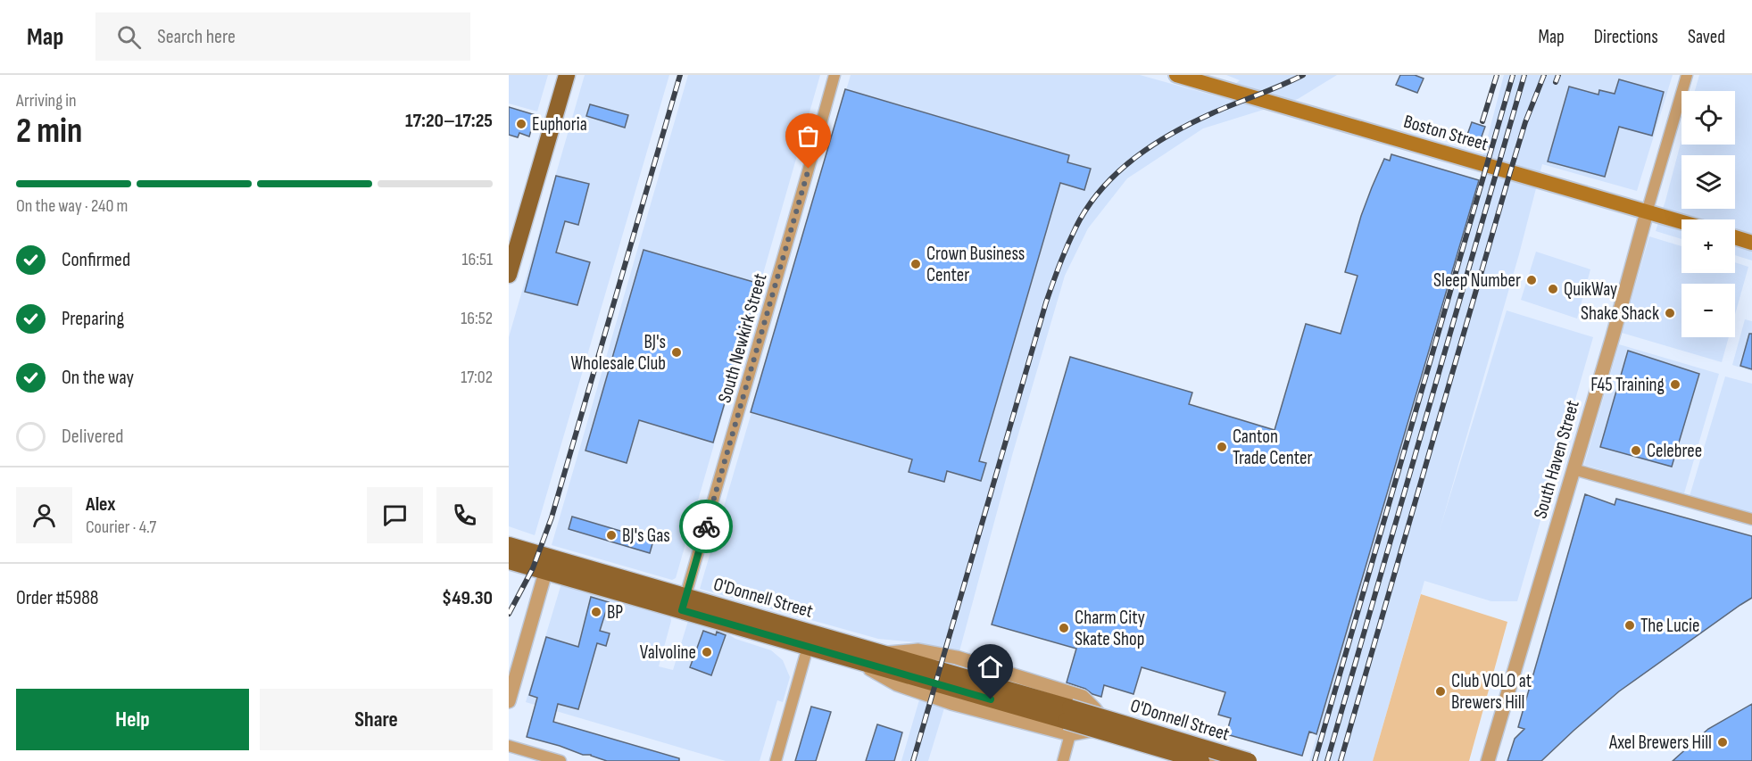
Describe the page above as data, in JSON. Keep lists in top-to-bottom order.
{
  "streets": {
    "main road": ["Boston Street", "O'Donnell Street"],
    "street": ["South Newkirk Street", "South Haven Street"]
  },
  "crossings": [
    ["Boston Street", "South Haven Street"],
    ["South Newkirk Street", "O'Donnell Street"]
  ],
  "places": [
    "Euphoria",
    "Crown Business Center",
    "Sleep Number",
    "QuikWay",
    "Shake Shack",
    "BJ's Wholesale Club",
    "F45 Training",
    "Canton Trade Center",
    "Celebree",
    "BJ's Gas",
    "BP",
    "The Lucie",
    "Charm City Skate Shop",
    "Valvoline",
    "Club VOLO at Brewers Hill",
    "Axel Brewers Hill"
  ],
  "page": {
    "header": "Map",
    "search": "Search here",
    "nav": ["Map", "Directions", "Saved"],
    "heading": ["2 min", "Arriving in", "17:20–17:25"],
    "panel": [
      "Alex",
      "Courier · 4.7",
      "Order #5988",
      "$49.30"
    ],
    "map_buttons": ["+", "−"],
    "bar": "On the way · 240 m",
    "list": [
      ["Confirmed", "16:51"],
      ["Preparing", "16:52"],
      ["On the way", "17:02"],
      "Delivered"
    ],
    "buttons": ["Help", "Share"]
  }
}
